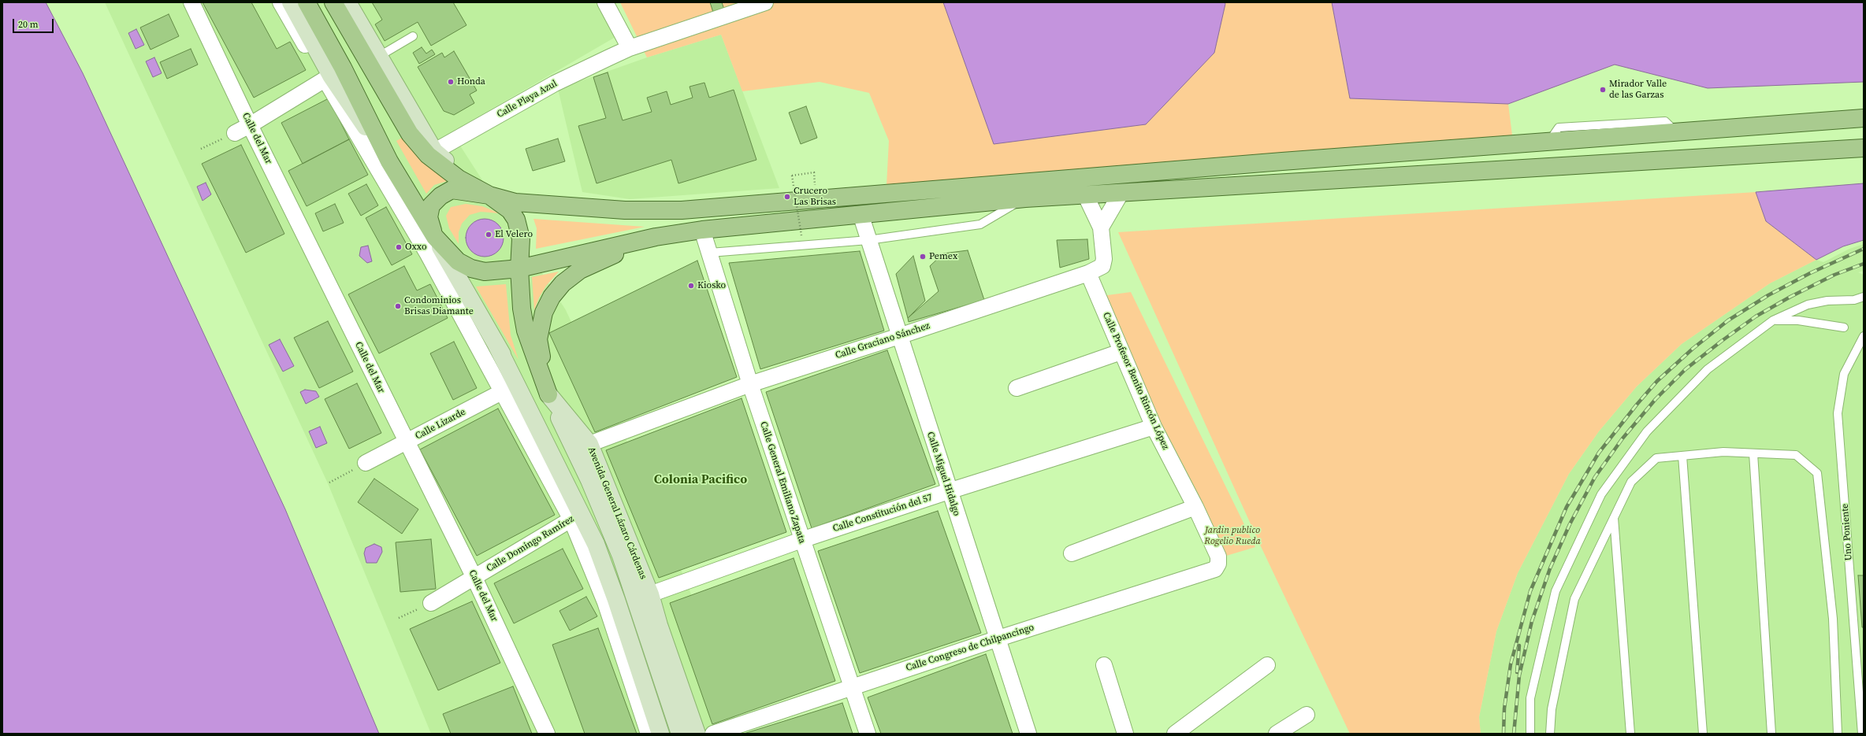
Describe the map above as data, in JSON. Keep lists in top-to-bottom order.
{
  "streets": {
    "main road": ["Avenida General Lázaro Cárdenas"],
    "street": [
      "Calle Playa Azul",
      "Calle del Mar",
      "Calle Graciano Sánchez",
      "Calle Profesor Benito Rincón López",
      "Calle Lizarde",
      "Calle Miguel Hidalgo",
      "Calle General Emiliano Zapata",
      "Calle Constitución del 57",
      "Calle Domingo Ramírez",
      "Calle Congreso de Chilpancingo"
    ],
    "lane": ["Uno Poniente"]
  },
  "crossings": [
    ["Calle del Mar", "Calle Lizarde"],
    ["Calle del Mar", "Calle Domingo Ramírez"],
    ["Calle Graciano Sánchez", "Calle Profesor Benito Rincón López"],
    ["Calle Graciano Sánchez", "Calle Miguel Hidalgo"],
    ["Calle Graciano Sánchez", "Calle General Emiliano Zapata"],
    ["Calle Graciano Sánchez", "Avenida General Lázaro Cárdenas"],
    ["Calle Profesor Benito Rincón López", "Calle Constitución del 57"],
    ["Calle Profesor Benito Rincón López", "Calle Congreso de Chilpancingo"],
    ["Calle Lizarde", "Avenida General Lázaro Cárdenas"],
    ["Calle Miguel Hidalgo", "Calle Constitución del 57"],
    ["Calle Miguel Hidalgo", "Calle Congreso de Chilpancingo"],
    ["Calle General Emiliano Zapata", "Calle Constitución del 57"],
    ["Calle General Emiliano Zapata", "Calle Congreso de Chilpancingo"],
    ["Avenida General Lázaro Cárdenas", "Calle Constitución del 57"],
    ["Avenida General Lázaro Cárdenas", "Calle Domingo Ramírez"]
  ],
  "districts": ["Colonia Pacifico"],
  "parks": ["Jardin publico Rogelio Rueda"],
  "places": [
    "Honda",
    "Mirador Valle de las Garzas",
    "Crucero Las Brisas",
    "El Velero",
    "Oxxo",
    "Pemex",
    "Kiosko",
    "Condominios Brisas Diamante"
  ],
  "scale_bar": "20 m"
}
